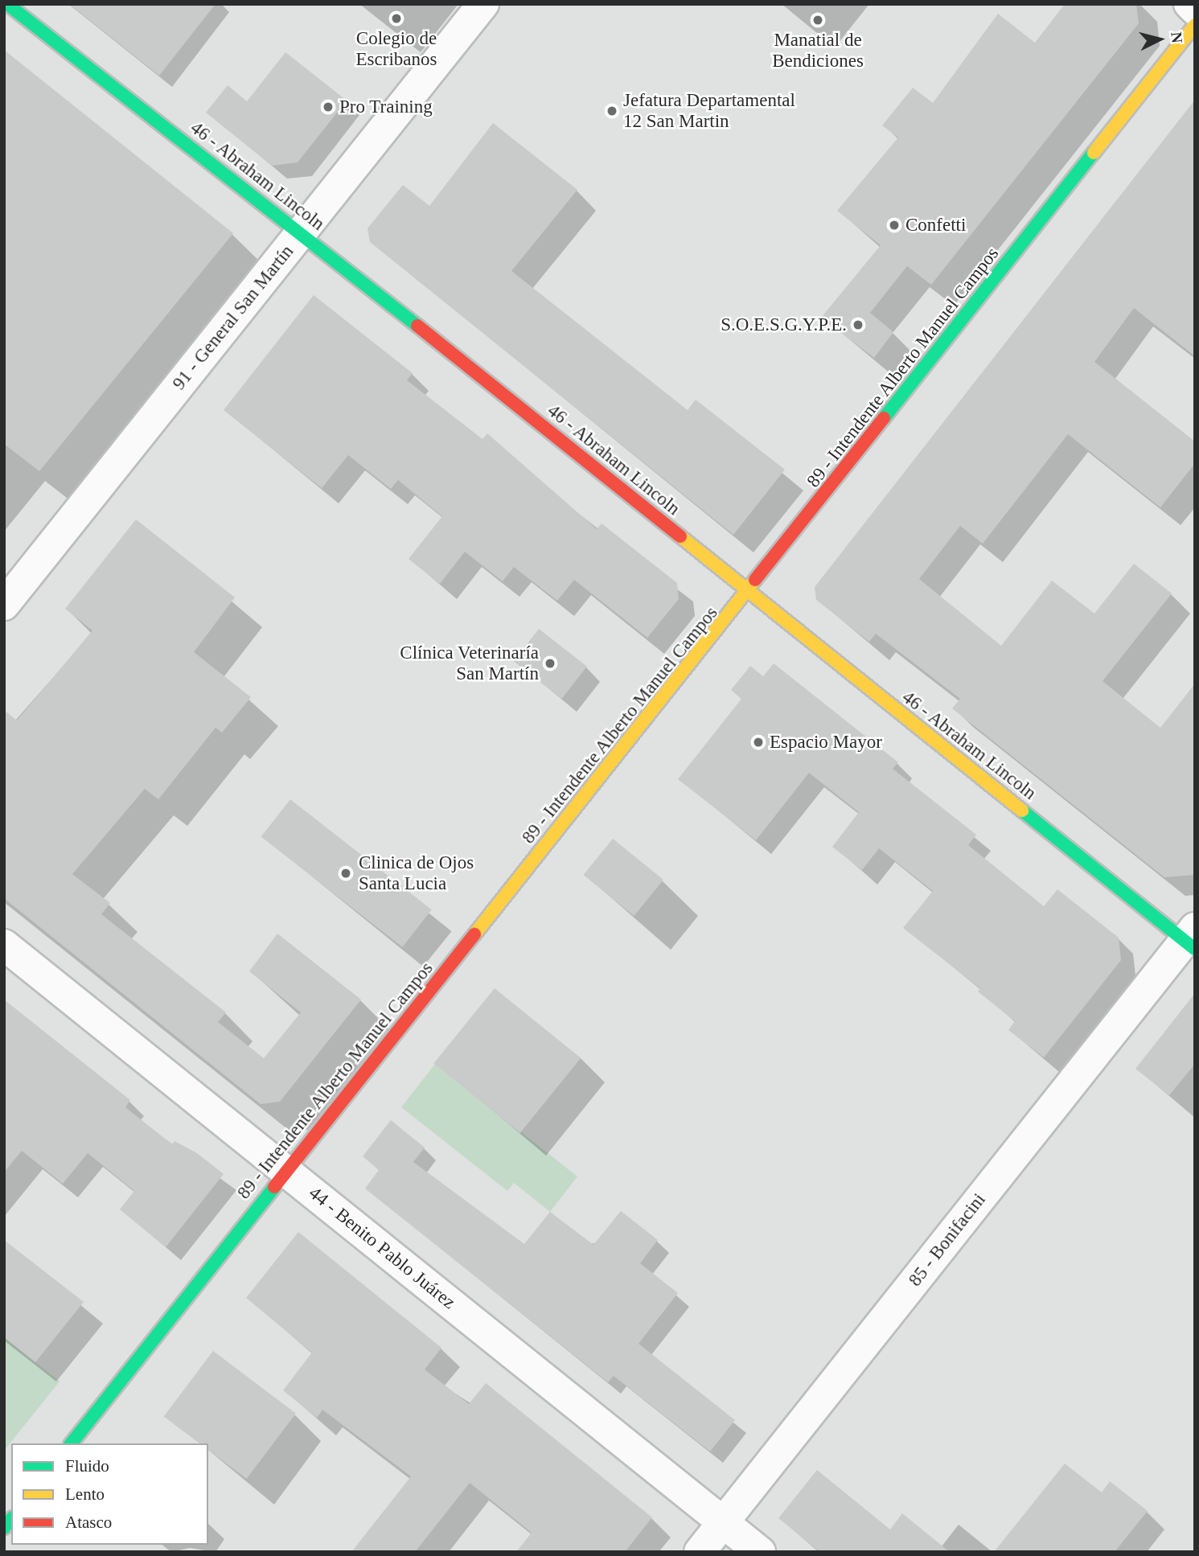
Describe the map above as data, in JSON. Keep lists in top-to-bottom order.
{
  "streets": {
    "street": [
      "46 - Abraham Lincoln",
      "91 - General San Martín",
      "89 - Intendente Alberto Manuel Campos",
      "85 - Bonifacini",
      "44 - Benito Pablo Juárez"
    ]
  },
  "crossings": [
    ["46 - Abraham Lincoln", "91 - General San Martín"],
    ["46 - Abraham Lincoln", "89 - Intendente Alberto Manuel Campos"],
    ["46 - Abraham Lincoln", "85 - Bonifacini"],
    ["89 - Intendente Alberto Manuel Campos", "44 - Benito Pablo Juárez"],
    ["85 - Bonifacini", "44 - Benito Pablo Juárez"]
  ],
  "places": [
    "Colegio de Escribanos",
    "Manatial de Bendiciones",
    "Pro Training",
    "Jefatura Departamental 12 San Martin",
    "Confetti",
    "S.O.E.S.G.Y.P.E.",
    "Clínica Veterinaría San Martín",
    "Espacio Mayor",
    "Clinica de Ojos Santa Lucia"
  ],
  "legend": ["Fluido", "Lento", "Atasco"],
  "north": "right"
}
